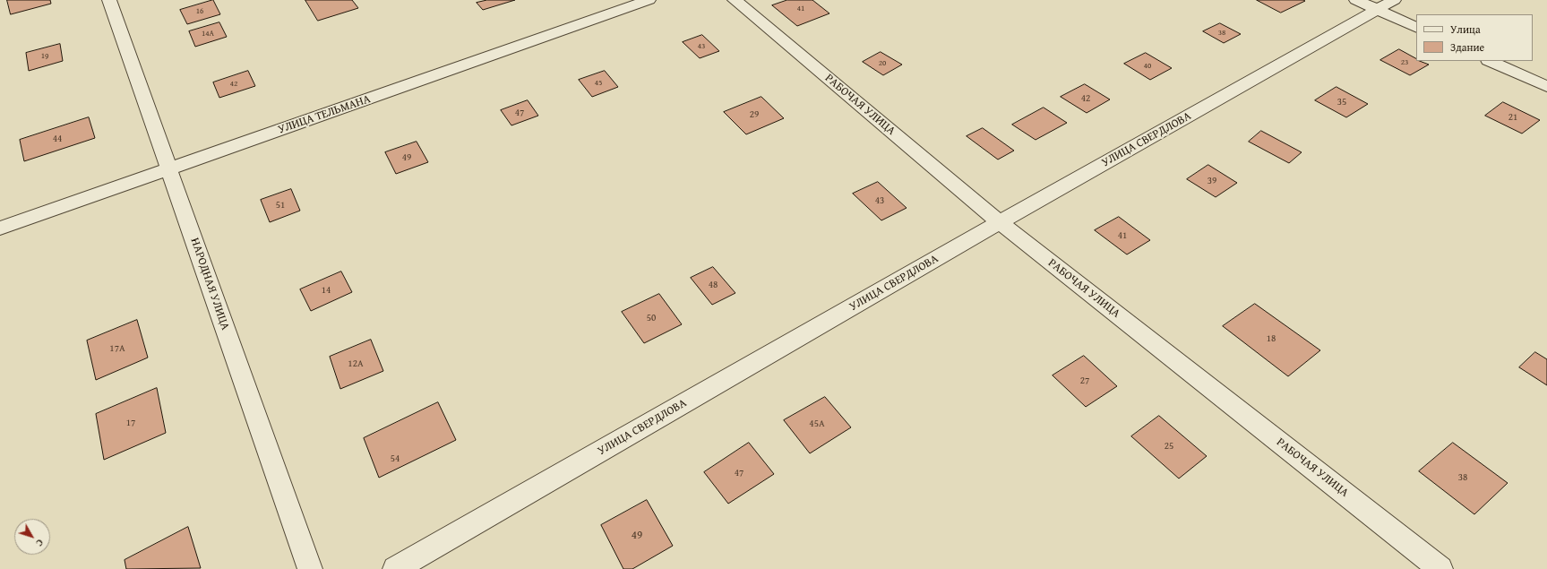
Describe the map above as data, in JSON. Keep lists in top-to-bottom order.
{
  "streets": {
    "street": [
      "РАБОЧАЯ УЛИЦА",
      "УЛИЦА ТЕЛЬМАНА",
      "УЛИЦА СВЕРДЛОВА",
      "НАРОДНАЯ УЛИЦА"
    ]
  },
  "crossings": [
    ["РАБОЧАЯ УЛИЦА", "УЛИЦА СВЕРДЛОВА"],
    ["УЛИЦА ТЕЛЬМАНА", "НАРОДНАЯ УЛИЦА"]
  ],
  "house_numbers": [
    "41",
    "16",
    "38",
    "14А",
    "43",
    "19",
    "23",
    "20",
    "40",
    "45",
    "42",
    "42",
    "35",
    "47",
    "29",
    "21",
    "44",
    "49",
    "39",
    "43",
    "51",
    "41",
    "48",
    "14",
    "50",
    "18",
    "17А",
    "12А",
    "27",
    "17",
    "45А",
    "25",
    "54",
    "47",
    "38",
    "49"
  ],
  "legend": ["Улица", "Здание"],
  "north": "bottom right"
}
